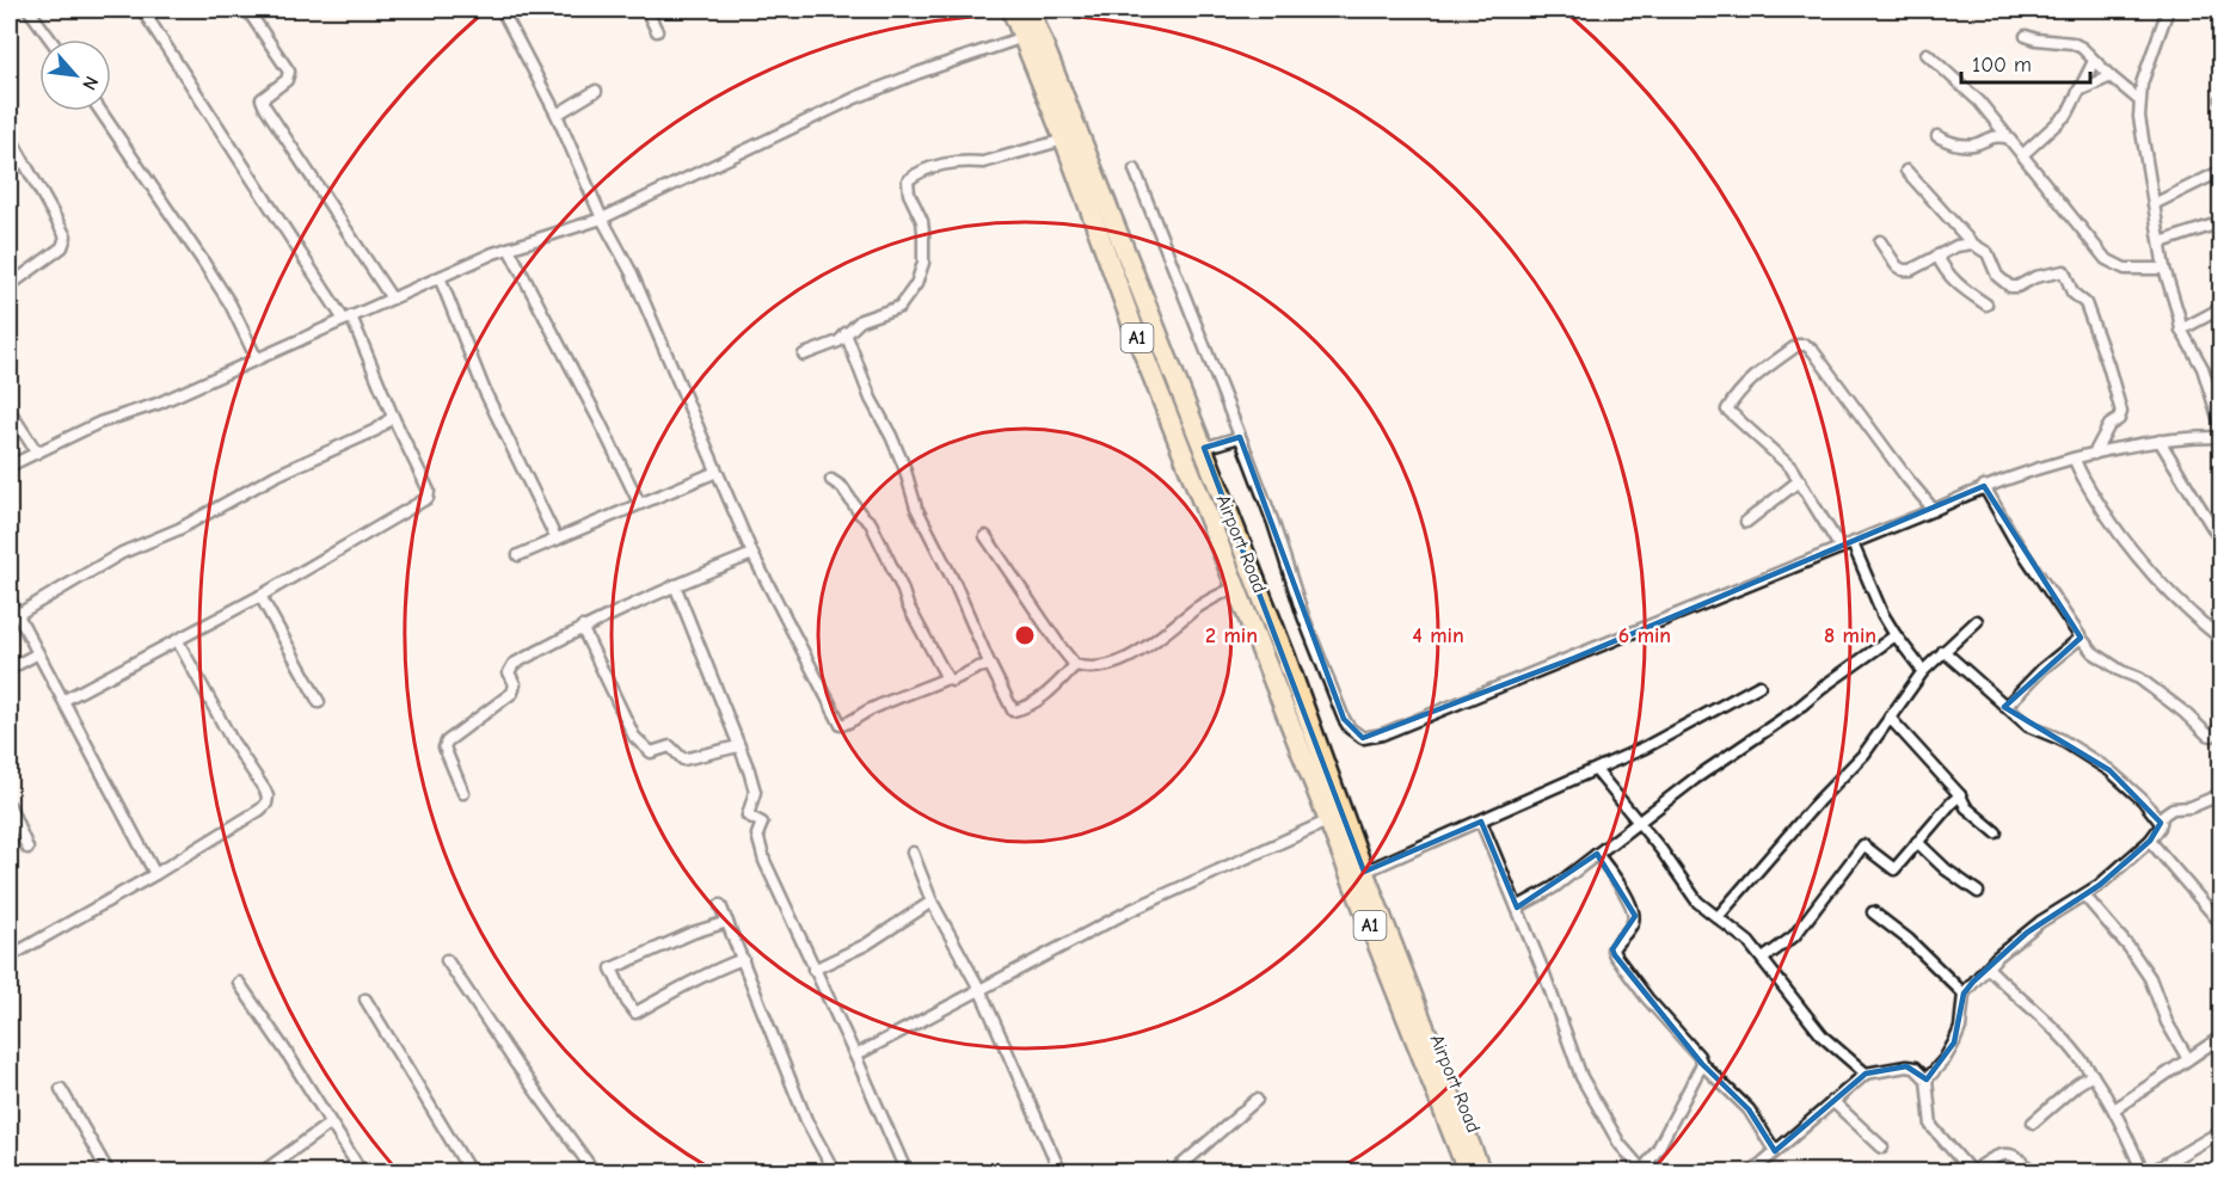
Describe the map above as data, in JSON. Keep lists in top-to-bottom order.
{
  "streets": {
    "highway": ["A1", "Airport Road"]
  },
  "scale_bar": "100 m",
  "north": "bottom right",
  "rings": [
    "2 min",
    "4 min",
    "6 min",
    "8 min"
  ]
}
